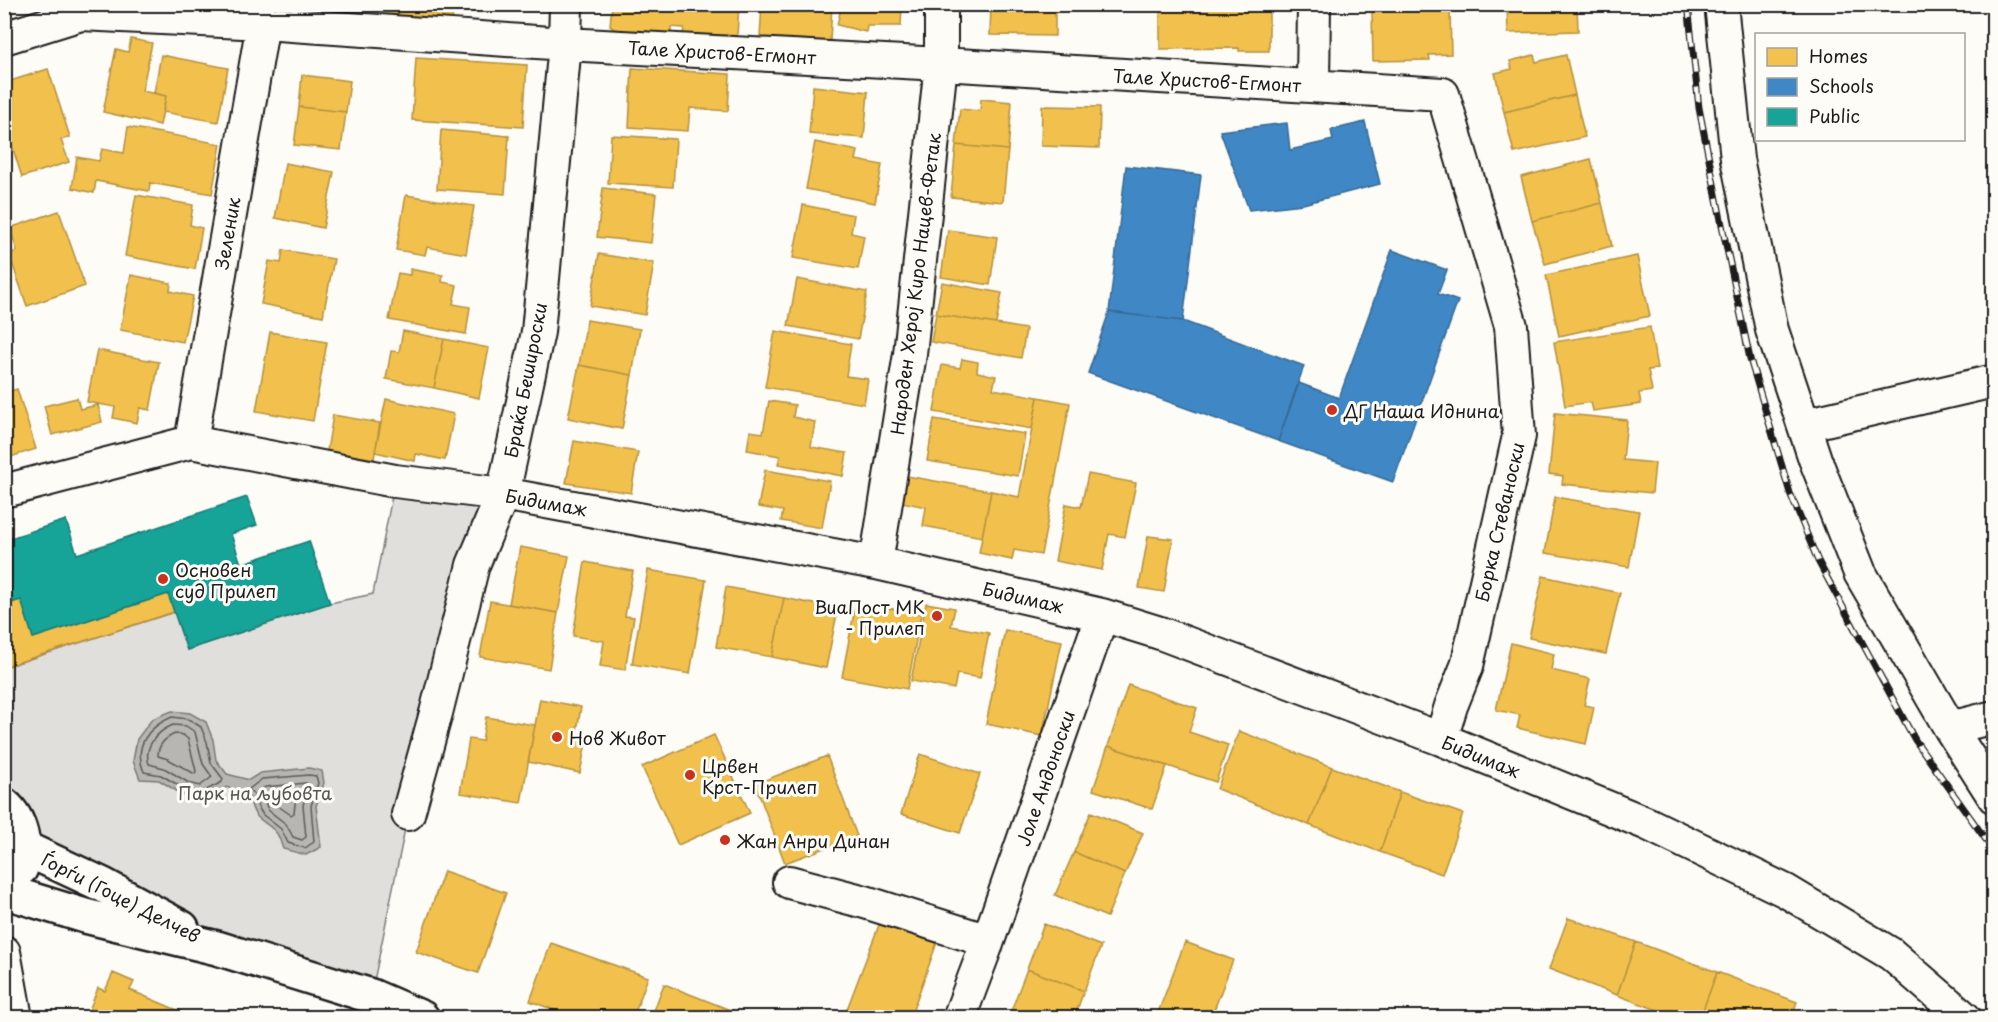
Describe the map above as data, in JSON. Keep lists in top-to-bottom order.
{
  "streets": {
    "main road": ["Ѓорѓи (Гоце) Делчев"],
    "street": [
      "Тале Христов-Егмонт",
      "Зеленик",
      "Народен Херој Киро Нацев-Фетак",
      "Браќа Бешироски",
      "Бидимаж",
      "Борка Стеваноски",
      "Јоле Андоноски"
    ]
  },
  "crossings": [
    ["Тале Христов-Егмонт", "Зеленик"],
    ["Тале Христов-Егмонт", "Народен Херој Киро Нацев-Фетак"],
    ["Тале Христов-Егмонт", "Браќа Бешироски"],
    ["Тале Христов-Егмонт", "Борка Стеваноски"],
    ["Зеленик", "Бидимаж"],
    ["Народен Херој Киро Нацев-Фетак", "Бидимаж"],
    ["Браќа Бешироски", "Бидимаж"],
    ["Бидимаж", "Борка Стеваноски"],
    ["Бидимаж", "Јоле Андоноски"]
  ],
  "parks": ["Парк на љубовта"],
  "places": [
    "ДГ Наша Иднина",
    "Основен суд Прилеп",
    "ВиаПост МК - Прилеп",
    "Нов Живот",
    "Црвен Крст-Прилеп",
    "Жан Анри Динан"
  ],
  "legend": ["Homes", "Schools", "Public"]
}
